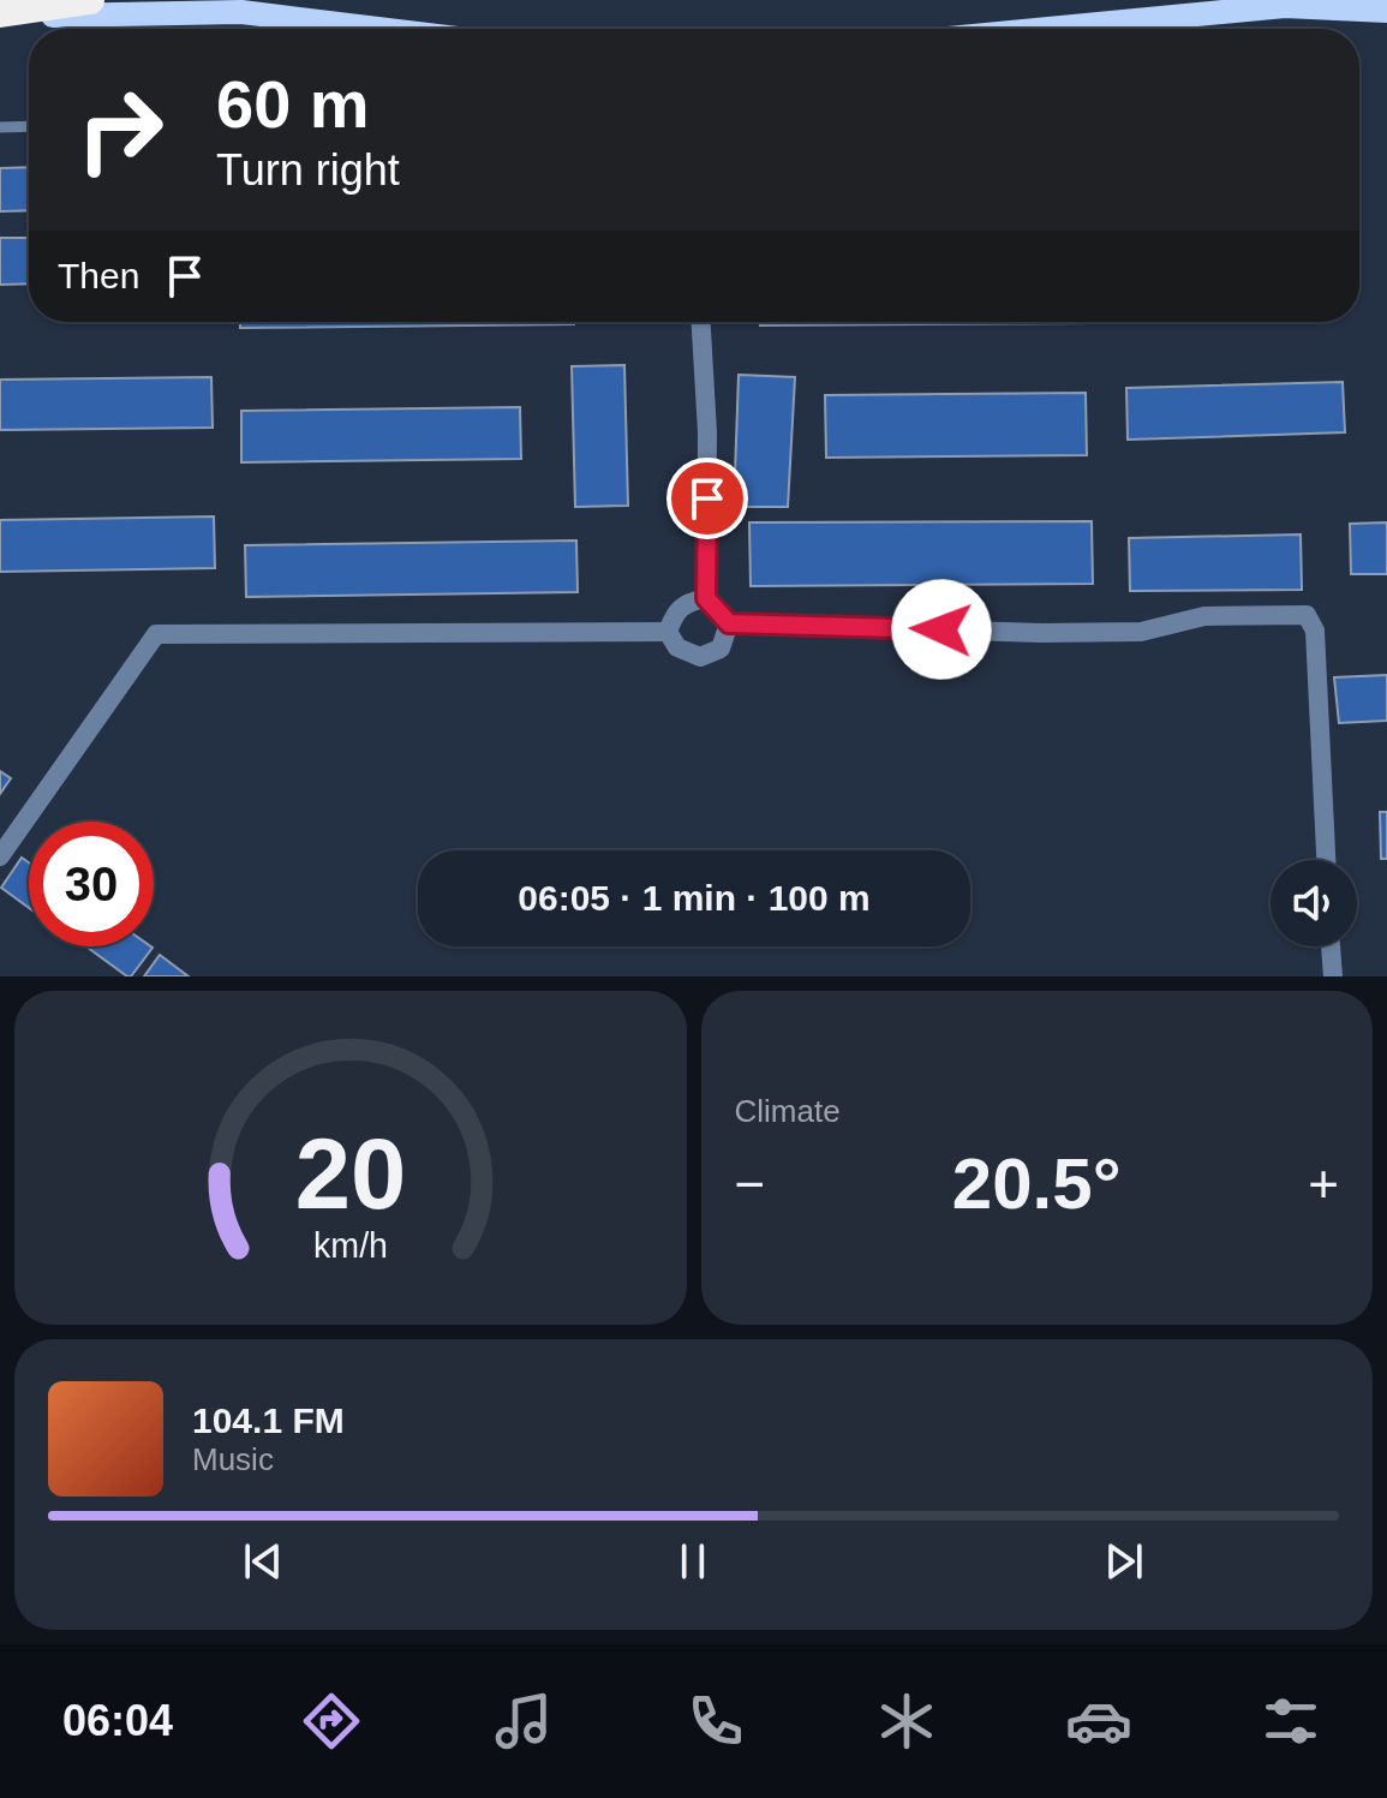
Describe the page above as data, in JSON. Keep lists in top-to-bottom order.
{
  "page": {
    "turn": ["60 m", "Turn right"],
    "then": "Then",
    "limit": "30",
    "trip": "06:05 · 1 min · 100 m",
    "tile": "Climate",
    "heat": ["−", "20.5°", "+"],
    "song": ["104.1 FM", "Music"],
    "tabs": "06:04",
    "gauge": ["20", "km/h"]
  }
}
